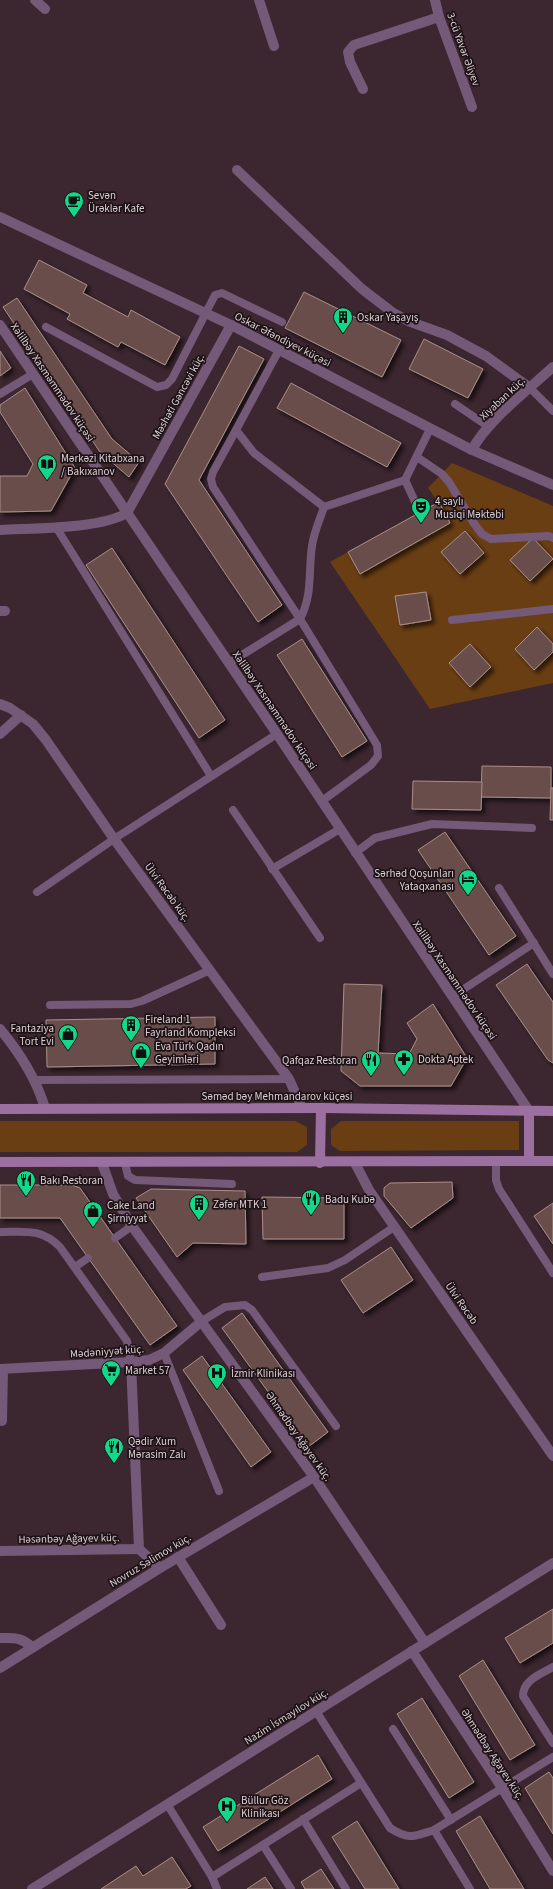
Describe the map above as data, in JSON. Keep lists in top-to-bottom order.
{
  "streets": {
    "main road": ["Səməd bəy Mehmandarov küçəsi"],
    "street": [
      "3-cü Yavər Əliyev",
      "Oskar Əfəndiyev küçəsi",
      "Xəlilbəy Xasməmmədov küçəsi",
      "Məshəti Gəncəvi küç.",
      "Xiyaban küç.",
      "Ülvi Rəcəb küç.",
      "Ülvi Rəcəb",
      "Mədəniyyət küç.",
      "Əhmədbəy Ağayev küç.",
      "Həsənbəy Ağayev küç.",
      "Novruz Səlimov küç.",
      "Nazim İsmayılov küç."
    ]
  },
  "crossings": [
    ["Oskar Əfəndiyev küçəsi", "Məshəti Gəncəvi küç."],
    ["Oskar Əfəndiyev küçəsi", "Xiyaban küç."],
    ["Xəlilbəy Xasməmmədov küçəsi", "Məshəti Gəncəvi küç."],
    ["Xəlilbəy Xasməmmədov küçəsi", "Səməd bəy Mehmandarov küçəsi"],
    ["Ülvi Rəcəb küç.", "Səməd bəy Mehmandarov küçəsi"],
    ["Mədəniyyət küç.", "Əhmədbəy Ağayev küç."],
    ["Əhmədbəy Ağayev küç.", "Novruz Səlimov küç."],
    ["Əhmədbəy Ağayev küç.", "Nazim İsmayılov küç."]
  ],
  "places": {
    "cafe": ["Sevən Ürəklər Kafe"],
    "building": ["Oskar Yaşayış", "Fireland 1 Fayrland Kompleksi", "Zəfər MTK 1"],
    "library": ["Mərkəzi Kitabxana / Bakıxanov"],
    "theatre": ["4 saylı Musiqi Məktəbi"],
    "hotel": ["Sərhəd Qoşunları Yataqxanası"],
    "shop": ["Fantaziya Tort Evi", "Eva Türk Qadın Geyimləri", "Cake Land Şirniyyat"],
    "pharmacy": ["Dokta Aptek"],
    "restaurant": [
      "Qafqaz Restoran",
      "Bakı Restoran",
      "Badu Kubə",
      "Qədir Xum Mərasim Zalı"
    ],
    "supermarket": ["Market 57"],
    "hospital": ["İzmir Klinikası", "Büllur Göz Klinikası"]
  }
}
